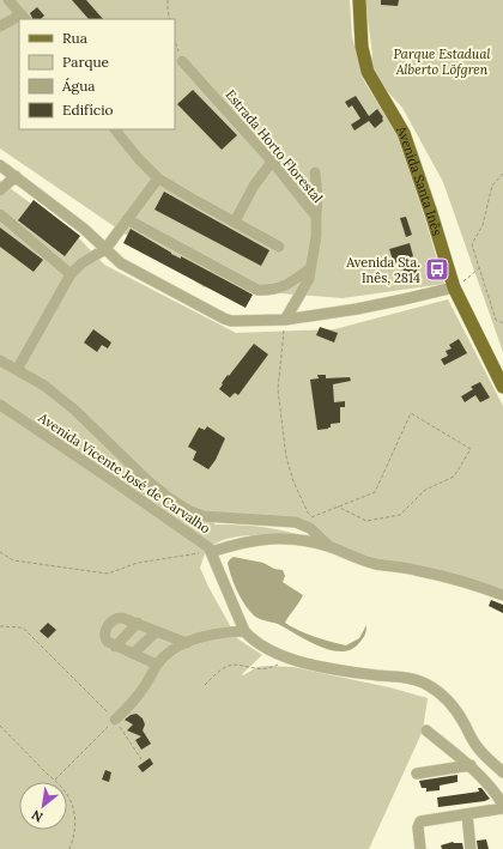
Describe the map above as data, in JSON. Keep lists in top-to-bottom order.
{
  "streets": {
    "main road": ["Avenida Santa Inês"],
    "street": ["Estrada Horto Florestal", "Avenida Vicente José de Carvalho"]
  },
  "parks": ["Parque Estadual Alberto Löfgren"],
  "places": {
    "bus stop": ["Avenida Sta. Inês, 2814"]
  },
  "legend": [
    "Rua",
    "Parque",
    "Água",
    "Edifício"
  ],
  "north": "bottom left"
}
